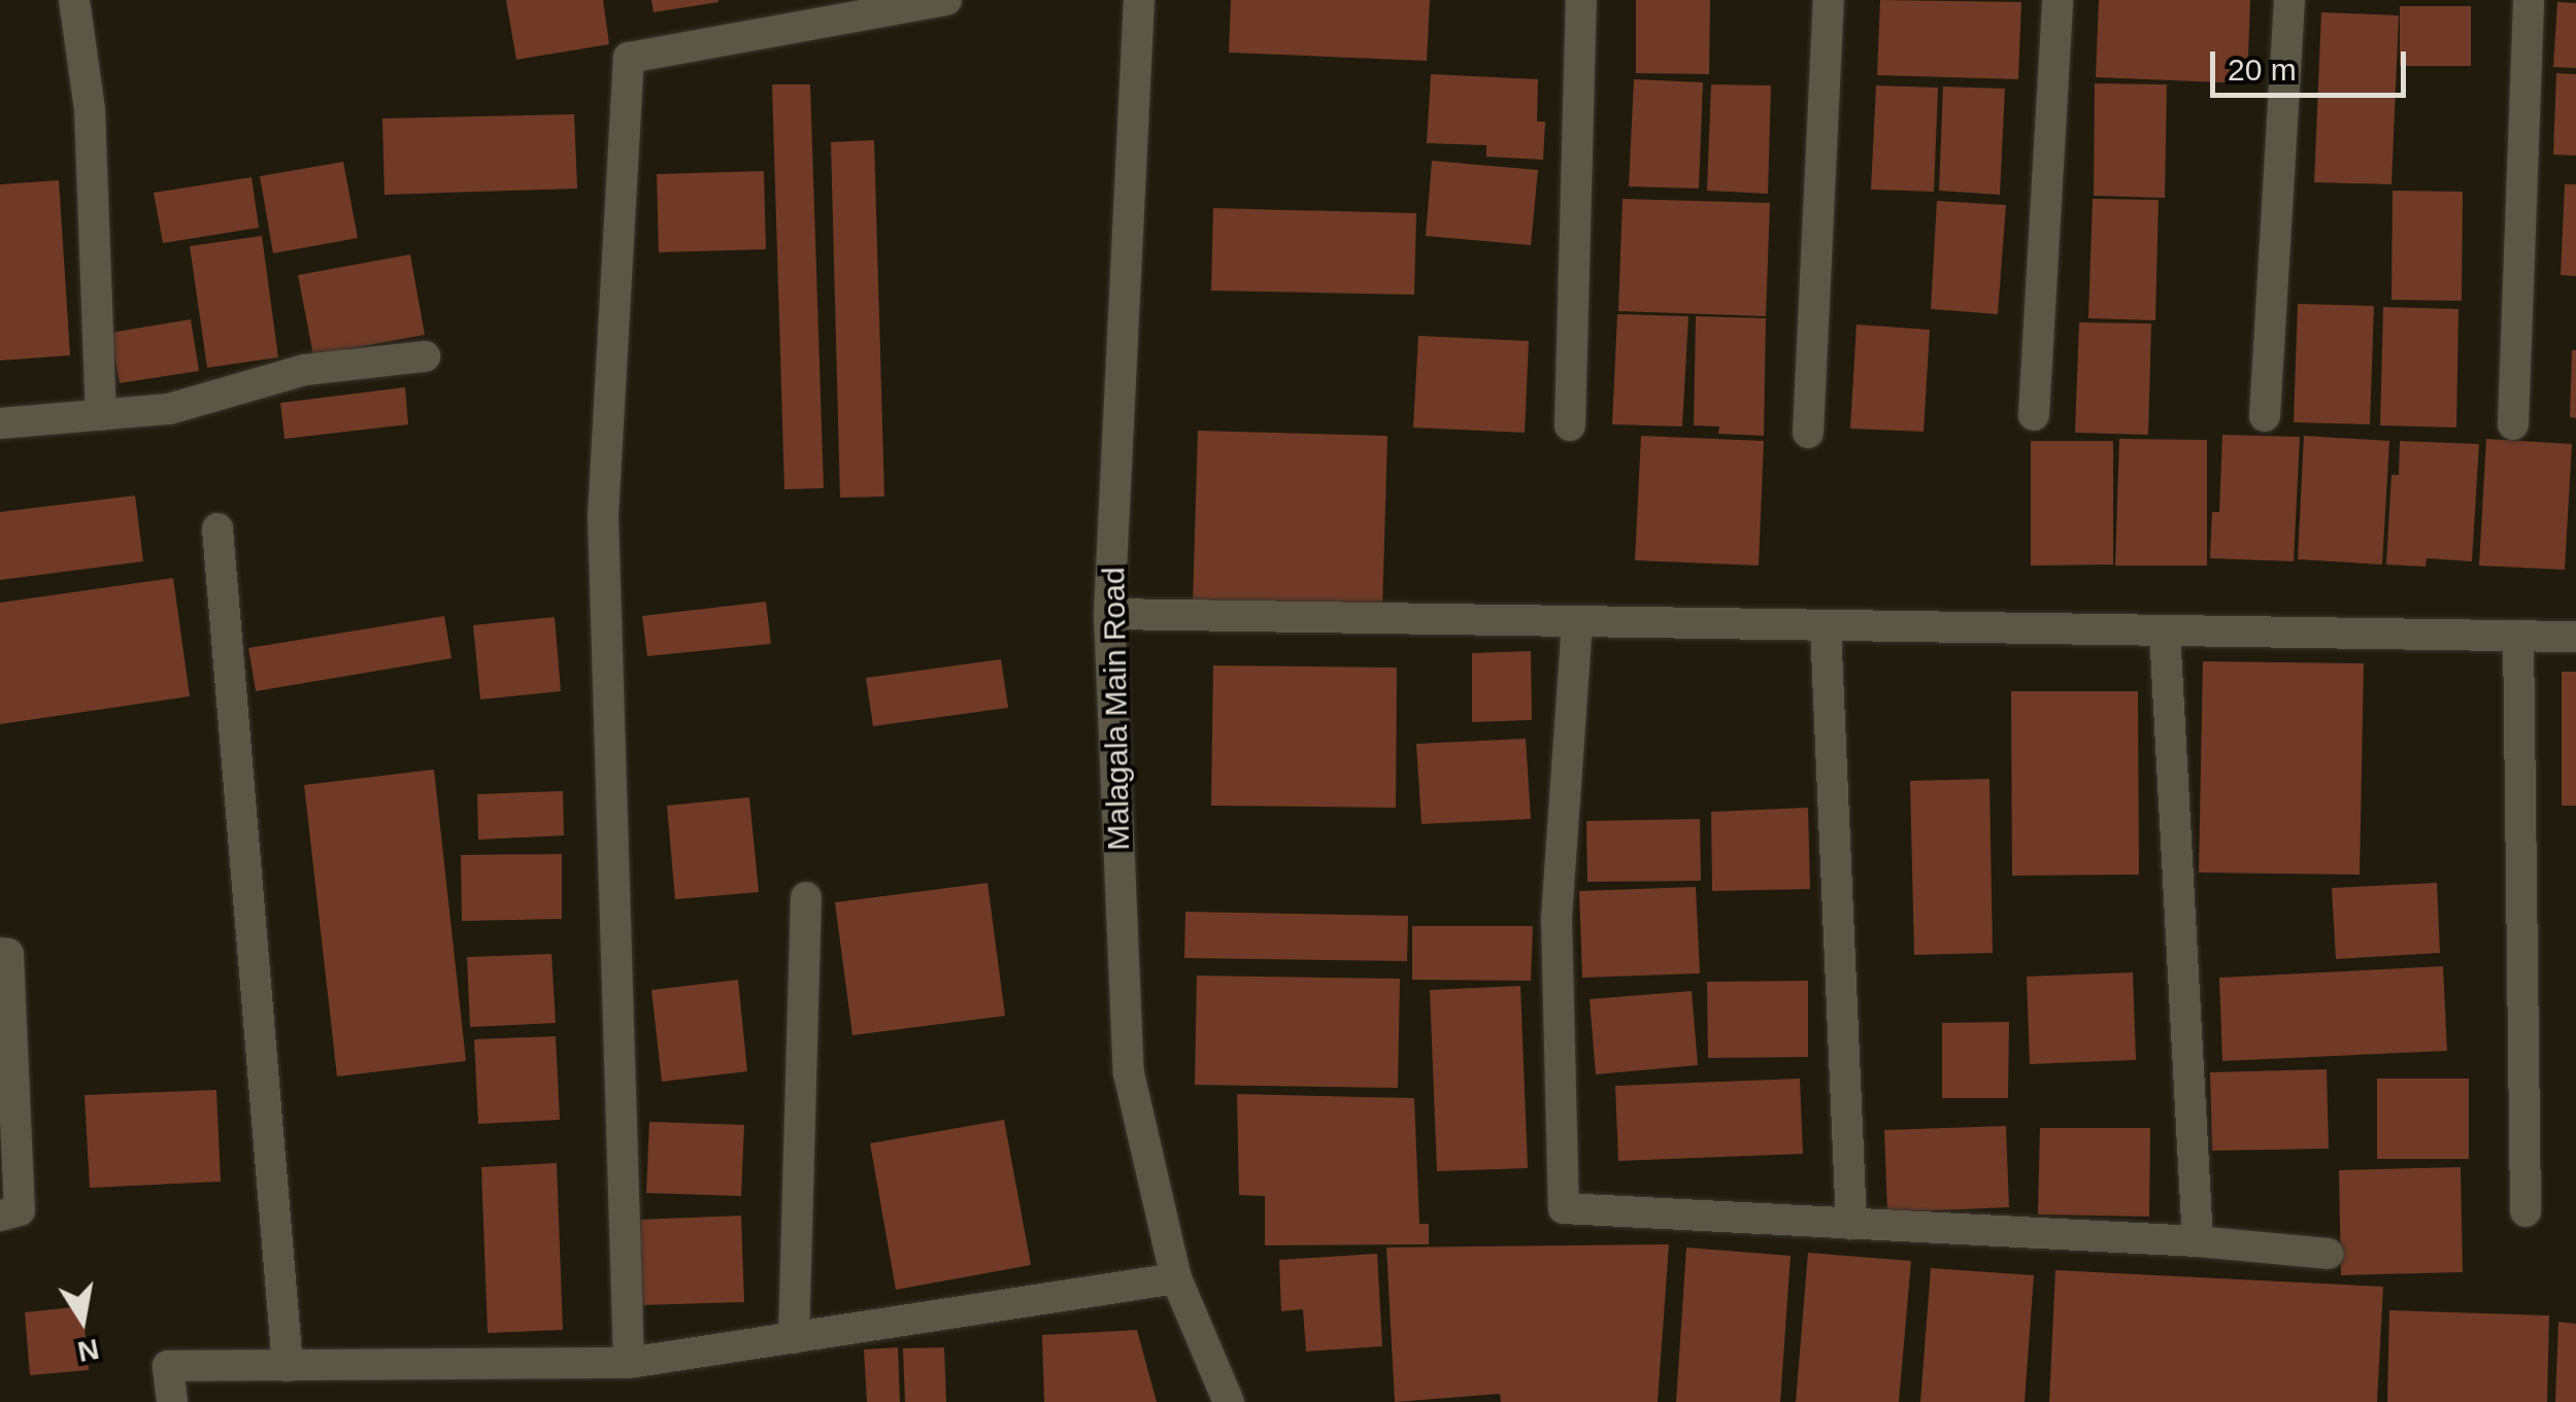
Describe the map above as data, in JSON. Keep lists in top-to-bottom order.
{
  "streets": {
    "street": ["Malagala Main Road"]
  },
  "scale_bar": "20 m",
  "north": "bottom"
}
